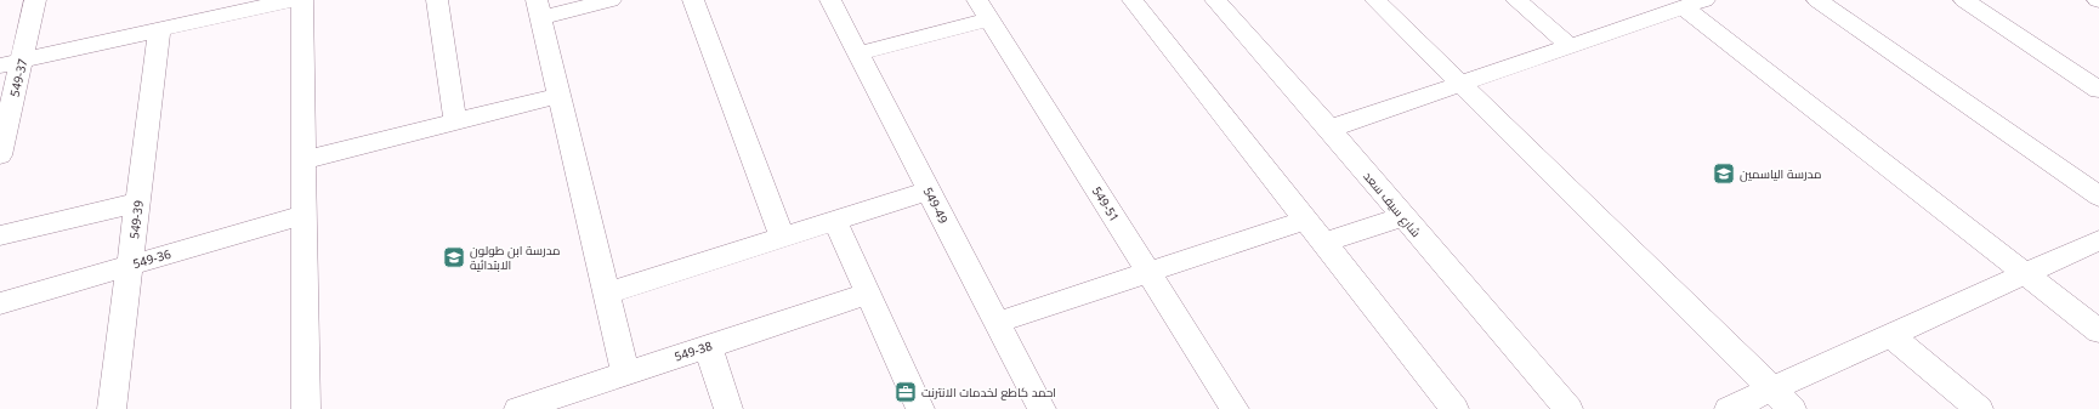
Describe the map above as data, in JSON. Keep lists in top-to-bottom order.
{
  "streets": {
    "street": [
      "549-37",
      "549-51",
      "شارع سيف سعد",
      "549-49",
      "549-39",
      "549-36",
      "549-38"
    ]
  },
  "crossings": [
    ["549-39", "549-36"]
  ],
  "places": {
    "school or university": ["مدرسة الياسمين", "مدرسة ابن طولون الابتدائية"],
    "office": ["احمد كاطع لخدمات الانترنت"]
  }
}
